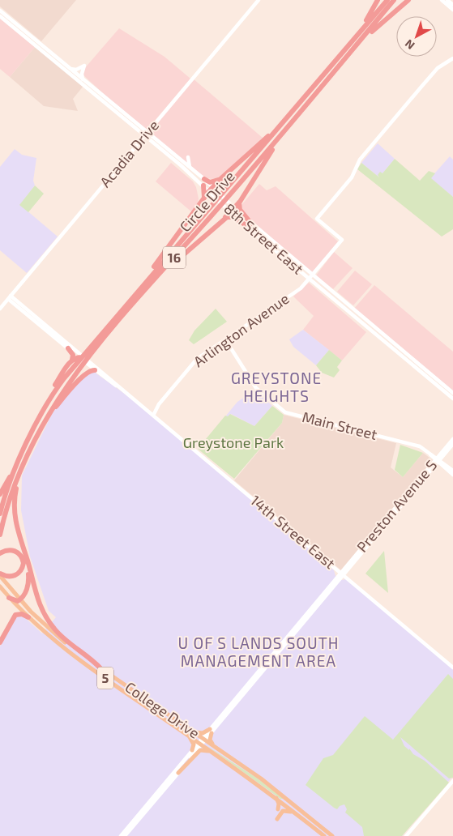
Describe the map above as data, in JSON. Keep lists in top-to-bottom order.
{
  "streets": {
    "highway": ["Circle Drive", "16"],
    "main road": [
      "Acadia Drive",
      "8th Street East",
      "Arlington Avenue",
      "Main Street",
      "Preston Avenue S",
      "14th Street East",
      "5",
      "College Drive"
    ]
  },
  "crossings": [
    ["Acadia Drive", "8th Street East"],
    ["Acadia Drive", "14th Street East"],
    ["8th Street East", "Arlington Avenue"],
    ["Arlington Avenue", "Main Street"],
    ["Arlington Avenue", "14th Street East"],
    ["Main Street", "Preston Avenue S"],
    ["Preston Avenue S", "14th Street East"]
  ],
  "districts": ["GREYSTONE HEIGHTS", "U OF S LANDS SOUTH MANAGEMENT AREA"],
  "parks": ["Greystone Park"],
  "north": "bottom left"
}
